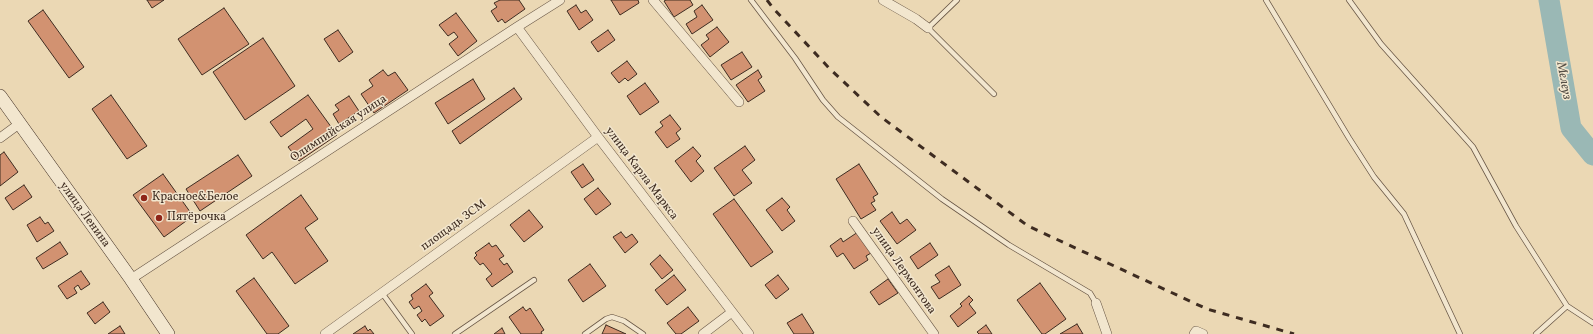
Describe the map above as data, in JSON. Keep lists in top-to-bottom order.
{
  "streets": {
    "main road": ["улица Ленина"],
    "street": [
      "Олимпийская улица",
      "улица Карла Маркса",
      "площадь ЗСМ",
      "улица Лермонтова"
    ]
  },
  "crossings": [
    ["Олимпийская улица", "улица Карла Маркса"],
    ["Олимпийская улица", "улица Ленина"],
    ["улица Карла Маркса", "площадь ЗСМ"]
  ],
  "water": ["Мелеуз"],
  "places": ["Красное&Белое", "Пятёрочка"]
}
